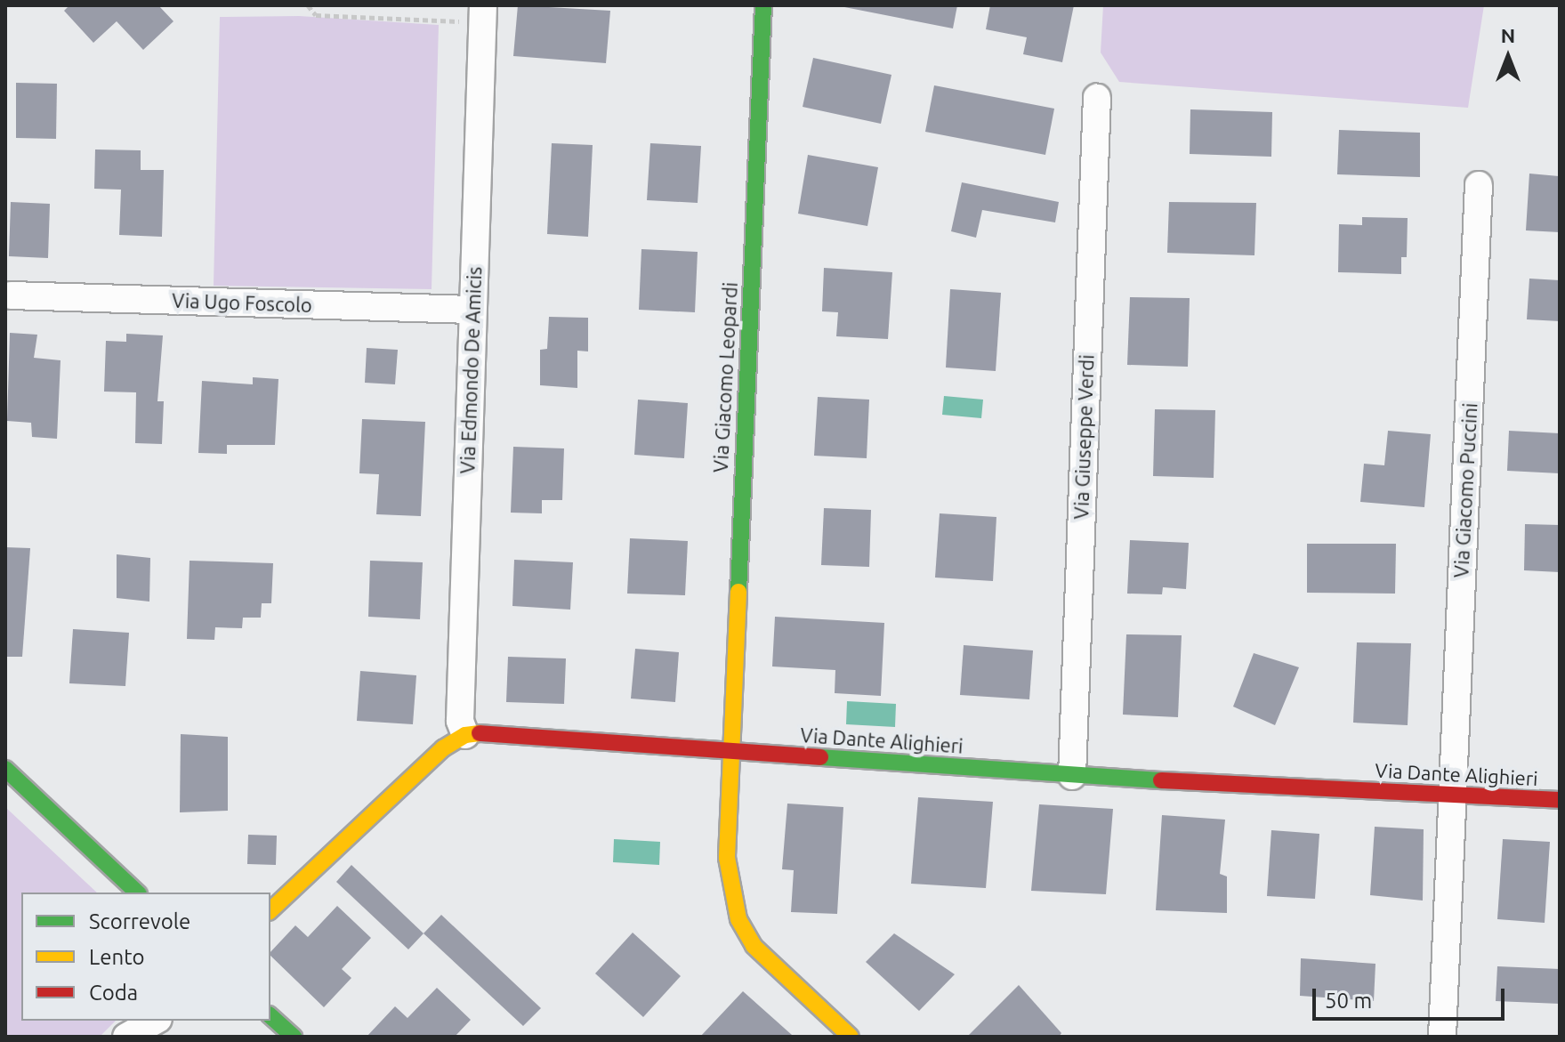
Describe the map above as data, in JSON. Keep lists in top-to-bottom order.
{
  "streets": {
    "street": [
      "Via Ugo Foscolo",
      "Via Edmondo De Amicis",
      "Via Giacomo Leopardi",
      "Via Giuseppe Verdi",
      "Via Giacomo Puccini",
      "Via Dante Alighieri"
    ]
  },
  "crossings": [
    ["Via Ugo Foscolo", "Via Edmondo De Amicis"],
    ["Via Edmondo De Amicis", "Via Dante Alighieri"],
    ["Via Giacomo Leopardi", "Via Dante Alighieri"],
    ["Via Giuseppe Verdi", "Via Dante Alighieri"],
    ["Via Giacomo Puccini", "Via Dante Alighieri"]
  ],
  "legend": ["Scorrevole", "Lento", "Coda"],
  "scale_bar": "50 m",
  "north": "top"
}
